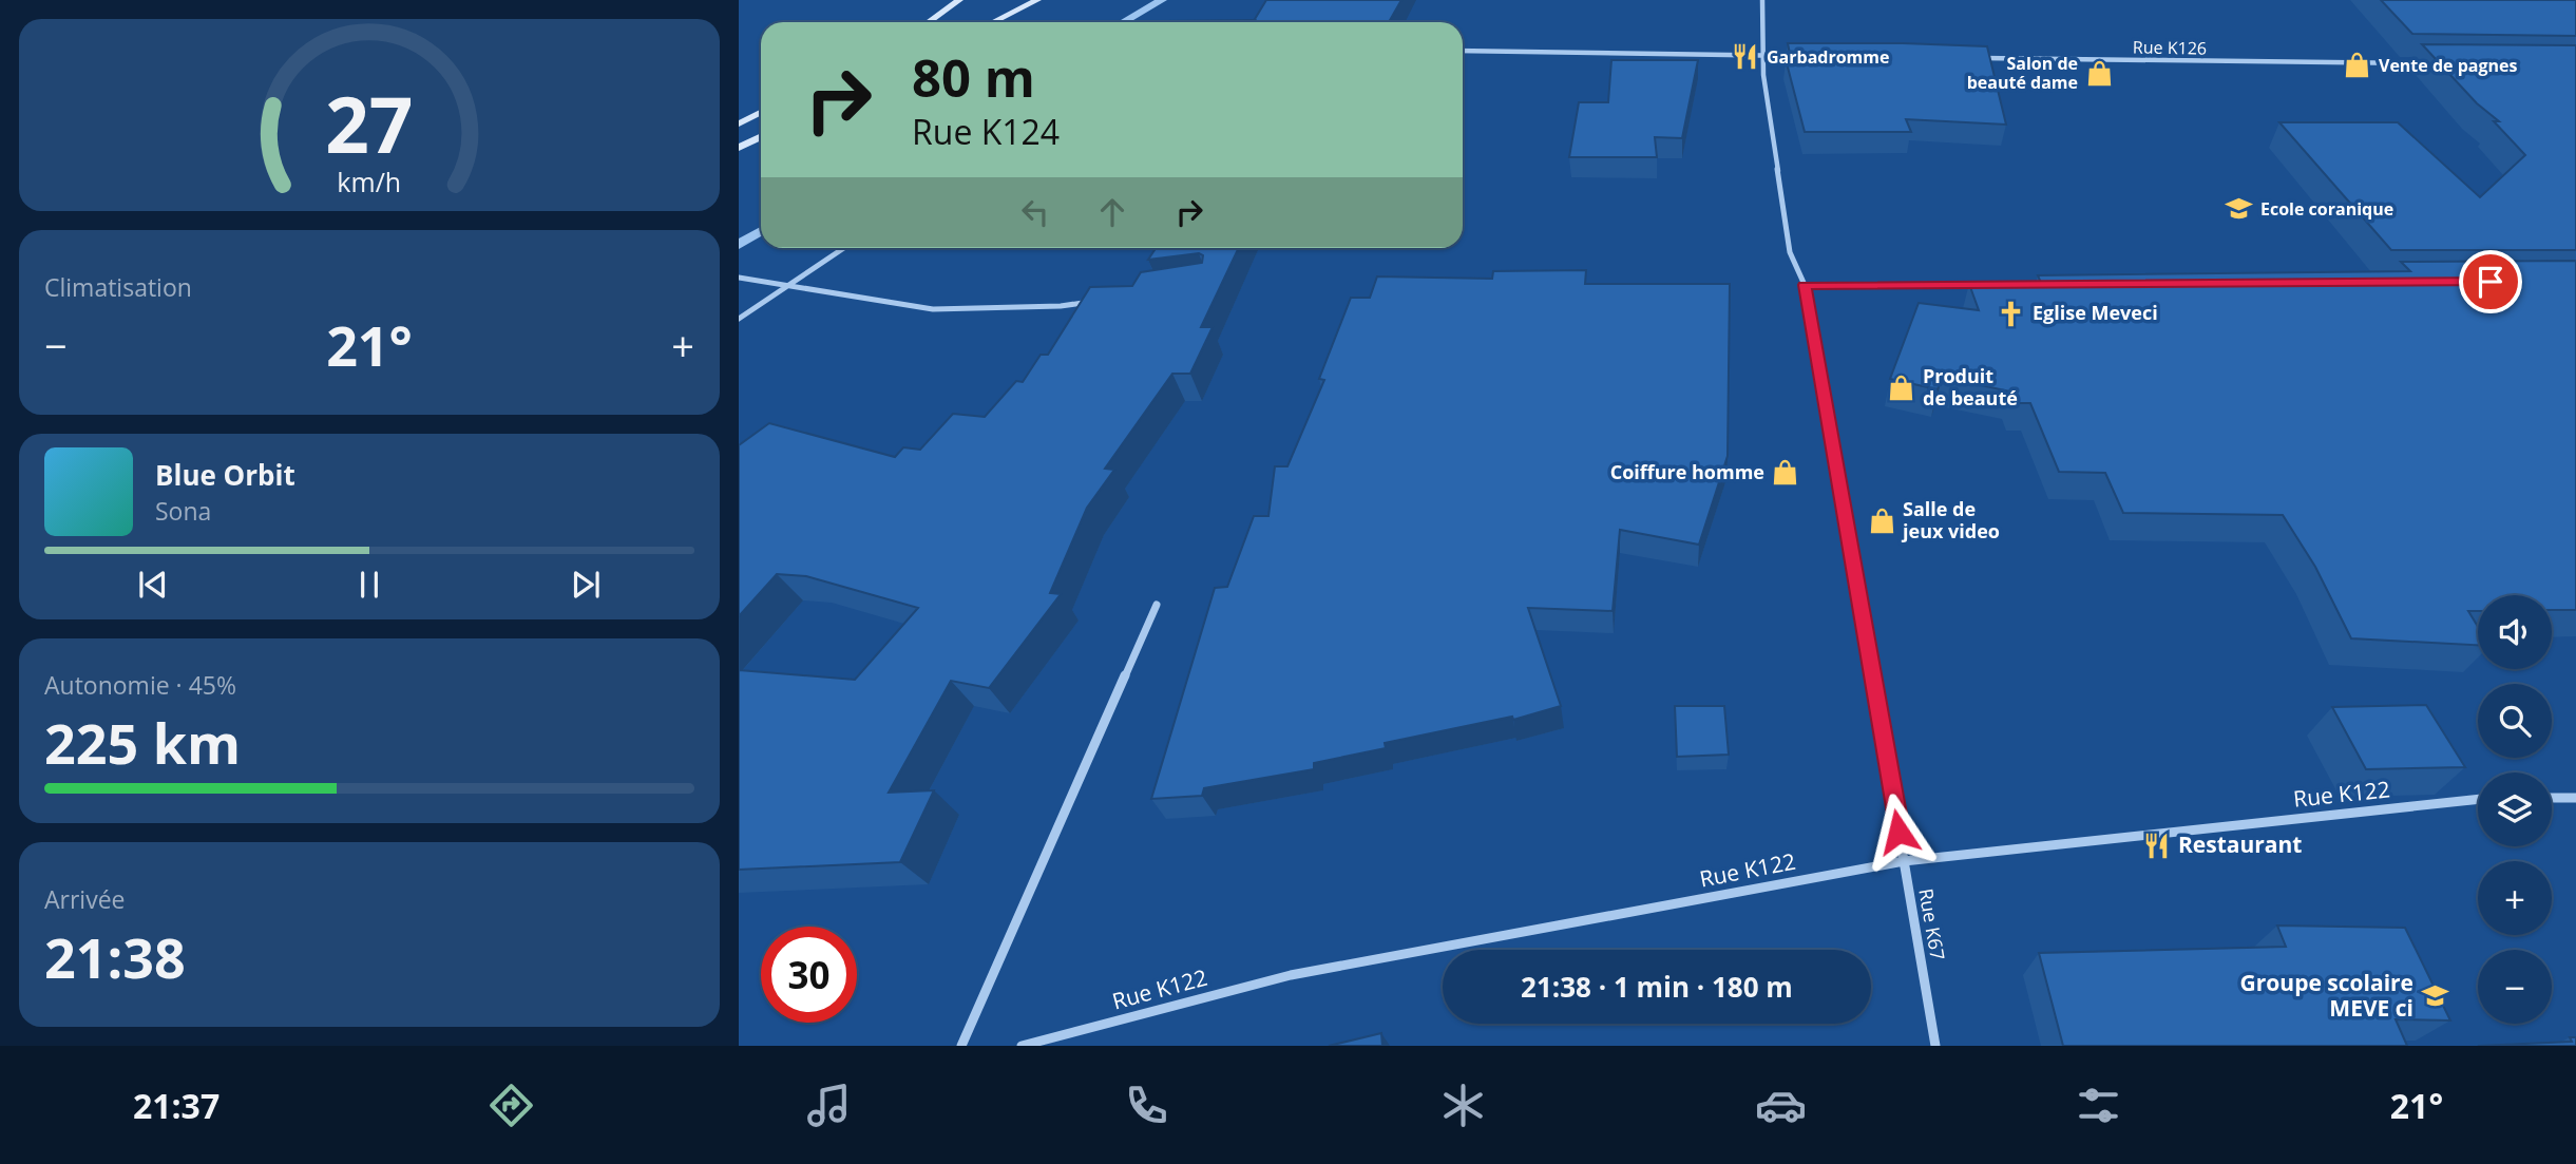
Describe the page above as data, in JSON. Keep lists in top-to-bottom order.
{
  "streets": {
    "street": ["Rue K126", "Rue K122", "Rue K67"]
  },
  "crossings": [
    ["Rue K122", "Rue K67"]
  ],
  "places": {
    "restaurant": ["Garbadromme", "Restaurant"],
    "shop": [
      "Vente de pagnes",
      "Salon de beauté dame",
      "Produit de beauté",
      "Coiffure homme",
      "Salle de jeux video"
    ],
    "school or university": ["Ecole coranique", "Groupe scolaire MEVE ci"],
    "church": ["Eglise Meveci"]
  },
  "page": {
    "turn": ["80 m", "Rue K124"],
    "tile": [
      "Climatisation",
      ["Autonomie · 45%", "225 km"],
      ["Arrivée", "21:38"]
    ],
    "heat": ["−", "21°", "+"],
    "song": ["Blue Orbit", "Sona"],
    "map_buttons": ["+", "−"],
    "limit": "30",
    "trip": "21:38 · 1 min · 180 m",
    "tabs": ["21:37", "21°"],
    "gauge": ["27", "km/h"]
  }
}
